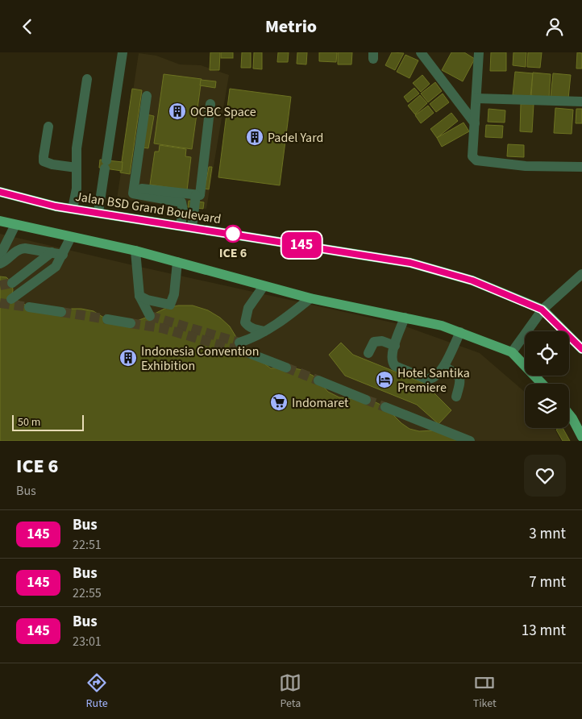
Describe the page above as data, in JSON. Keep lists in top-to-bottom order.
{
  "streets": {
    "main road": ["Jalan BSD Grand Boulevard"]
  },
  "places": {
    "building": ["OCBC Space", "Padel Yard", "Indonesia Convention Exhibition"],
    "other": ["ICE 6"],
    "hotel": ["Hotel Santika Premiere"],
    "supermarket": ["Indomaret"]
  },
  "lines": ["bus line 145"],
  "scale_bar": "50 m",
  "page": {
    "header": "Metrio",
    "on_map": "145",
    "scale": "50 m",
    "heading": ["ICE 6", "Bus"],
    "list": [
      {
        "mark": "145",
        "name": "Bus",
        "note": "22:51",
        "value": "3 mnt"
      },
      {
        "mark": "145",
        "name": "Bus",
        "note": "22:55",
        "value": "7 mnt"
      },
      {
        "mark": "145",
        "name": "Bus",
        "note": "23:01",
        "value": "13 mnt"
      }
    ],
    "tabs": ["Rute", "Peta", "Tiket"]
  }
}
